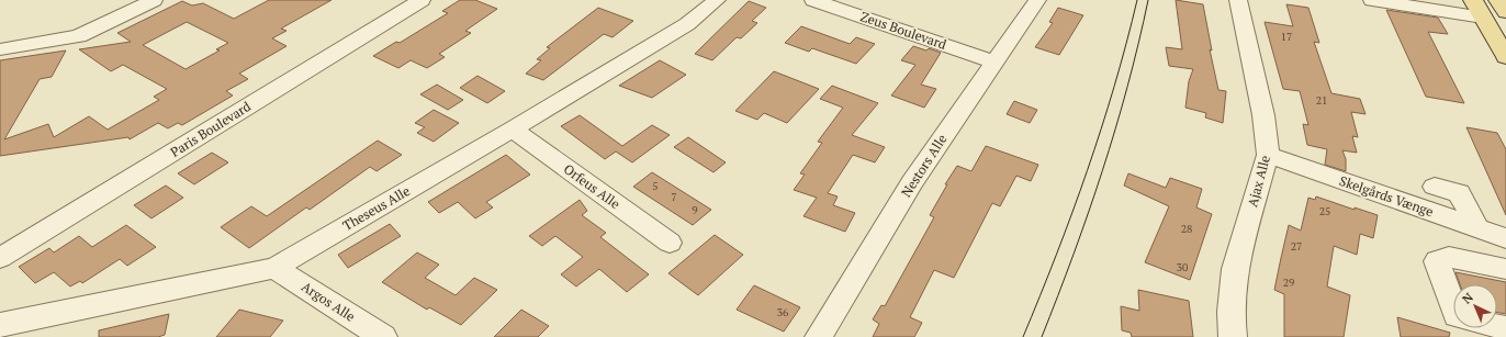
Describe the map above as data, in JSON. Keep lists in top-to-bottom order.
{
  "streets": {
    "street": [
      "Zeus Boulevard",
      "Paris Boulevard",
      "Nestors Alle",
      "Ajax Alle",
      "Orfeus Alle",
      "Skelgårds Vænge",
      "Theseus Alle",
      "Argos Alle"
    ]
  },
  "crossings": [
    ["Zeus Boulevard", "Nestors Alle"],
    ["Ajax Alle", "Skelgårds Vænge"],
    ["Orfeus Alle", "Theseus Alle"],
    ["Theseus Alle", "Argos Alle"]
  ],
  "house_numbers": [
    "17",
    "21",
    "5",
    "7",
    "9",
    "25",
    "28",
    "27",
    "30",
    "29",
    "36"
  ],
  "north": "top left"
}
